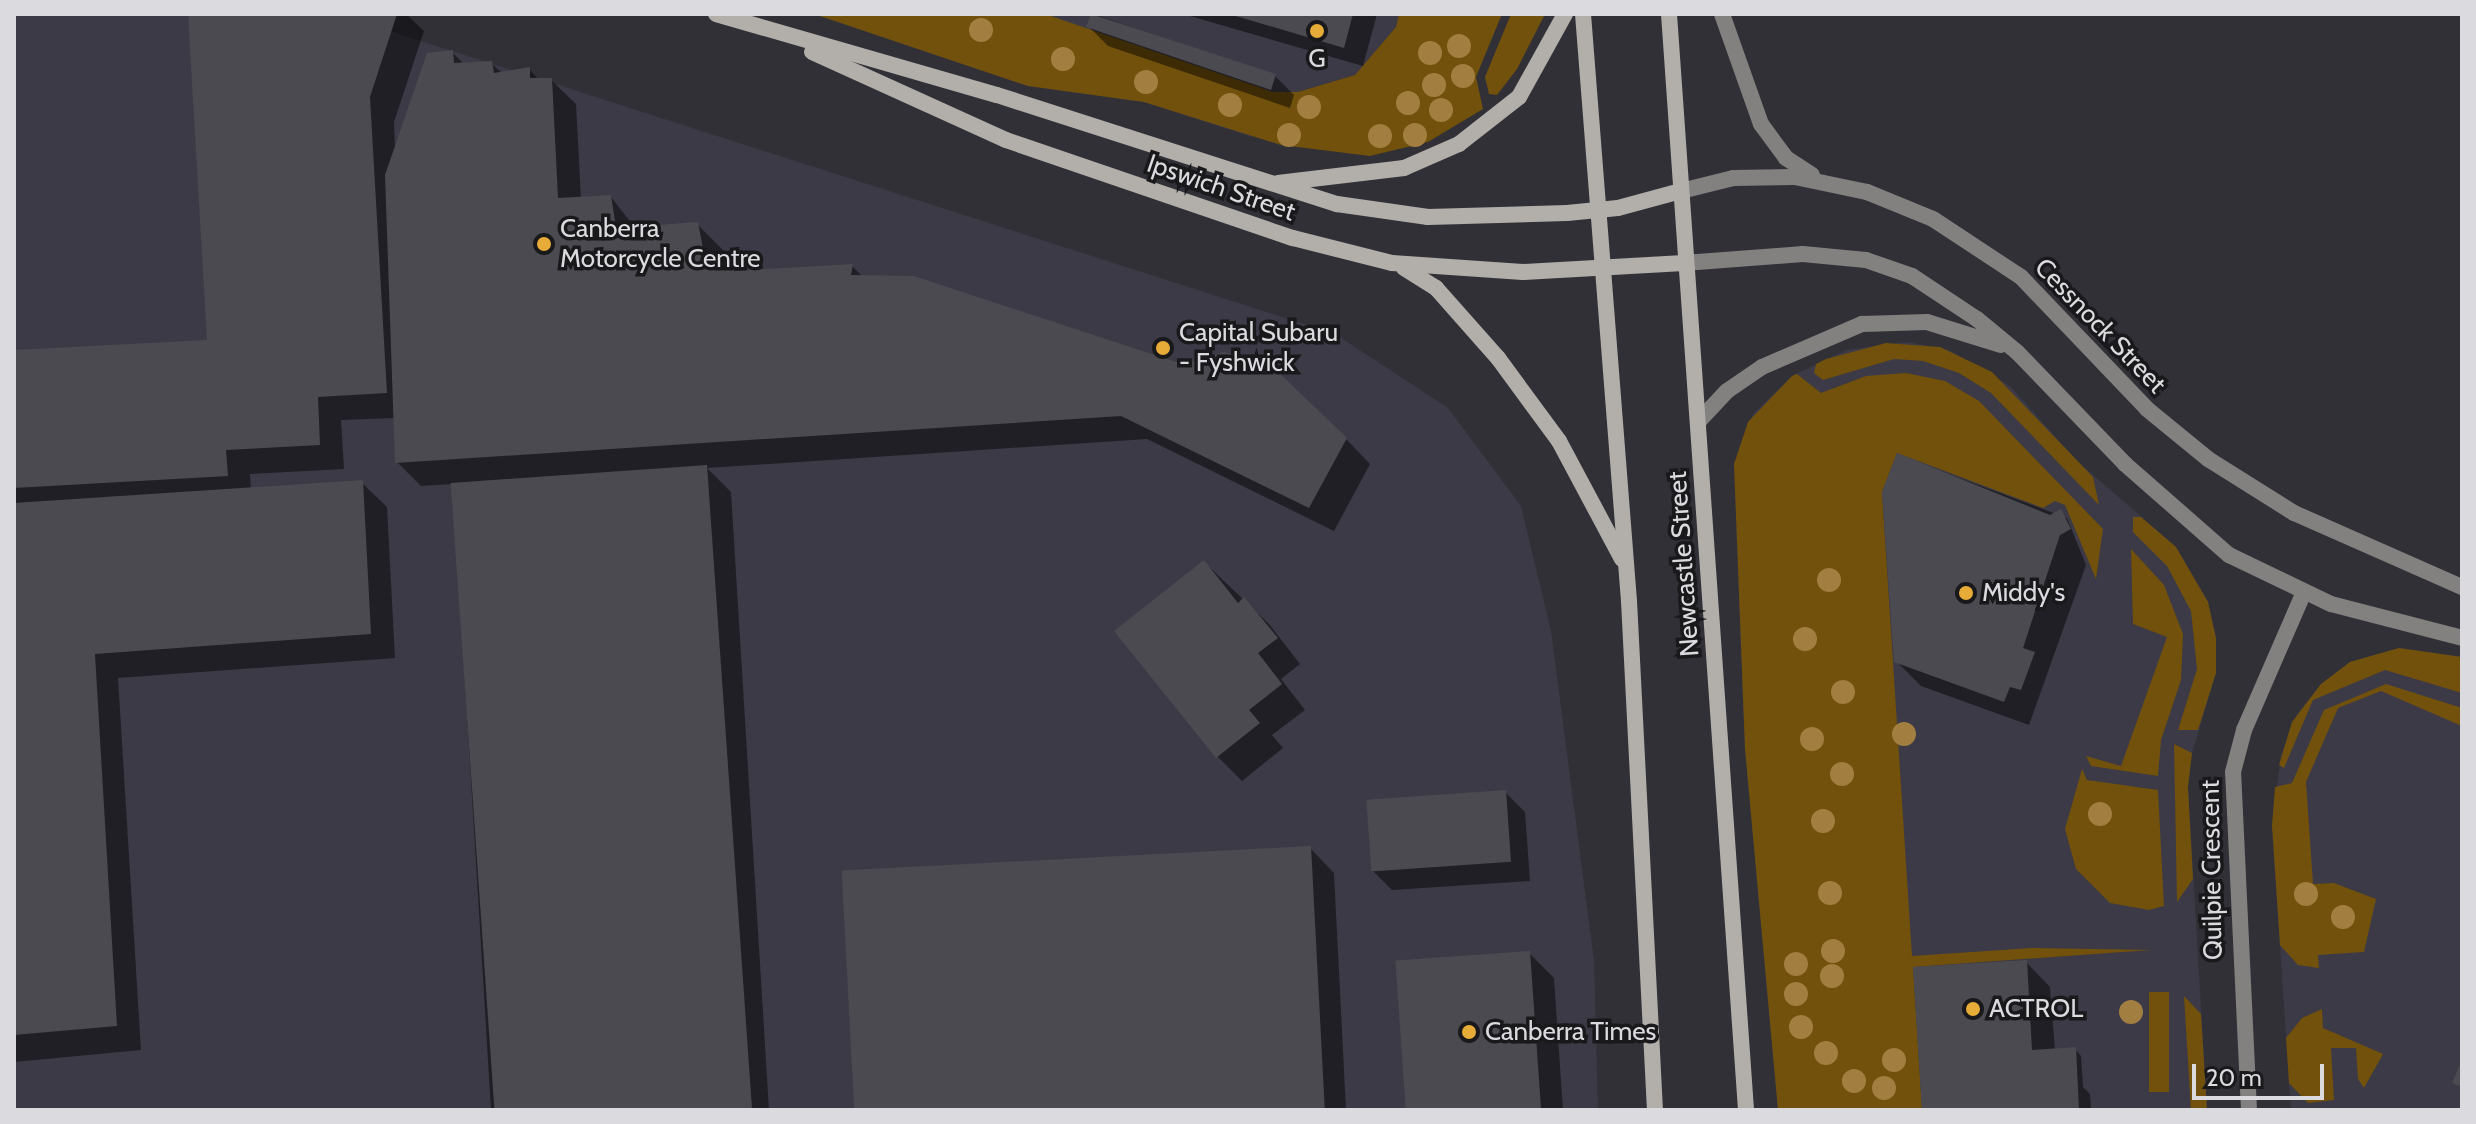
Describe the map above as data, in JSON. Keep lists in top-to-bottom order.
{
  "streets": {
    "main road": ["Ipswich Street", "Newcastle Street"],
    "street": ["Cessnock Street", "Quilpie Crescent"]
  },
  "crossings": [
    ["Ipswich Street", "Cessnock Street"],
    ["Ipswich Street", "Newcastle Street"],
    ["Cessnock Street", "Newcastle Street"]
  ],
  "places": [
    "G",
    "Canberra Motorcycle Centre",
    "Capital Subaru - Fyshwick",
    "Middy's",
    "ACTROL",
    "Canberra Times"
  ],
  "scale_bar": "20 m"
}
